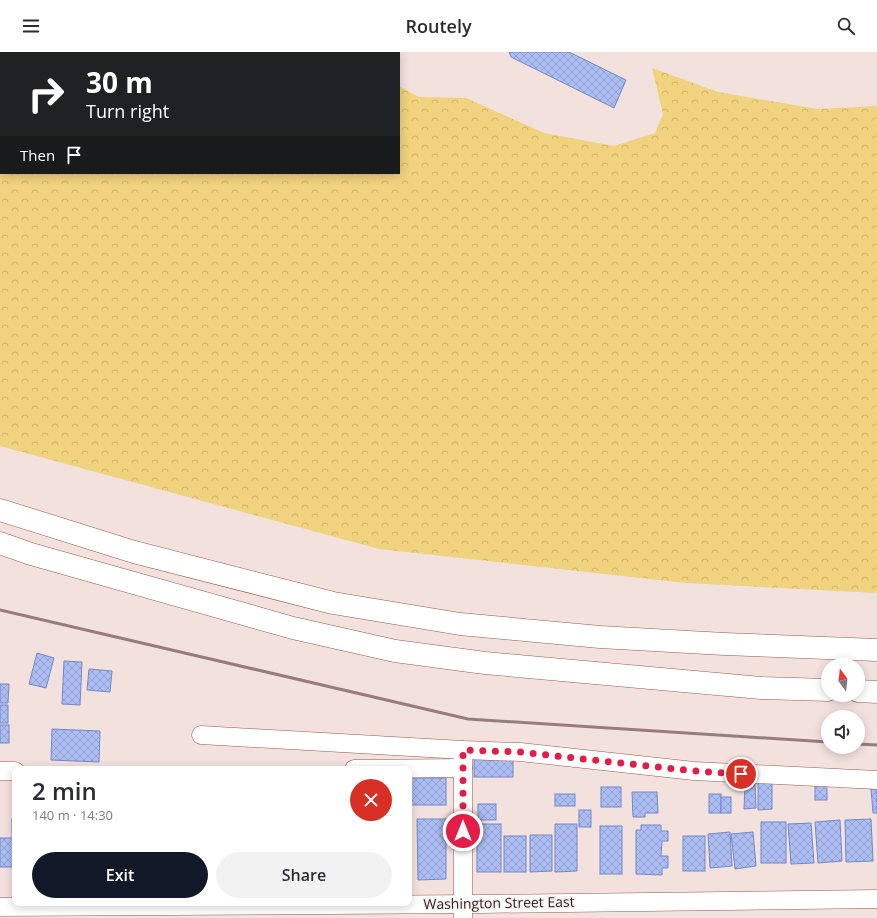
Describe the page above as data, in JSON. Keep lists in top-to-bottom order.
{
  "streets": {
    "street": ["Washington Street East"]
  },
  "north": "top",
  "page": {
    "header": "Routely",
    "turn": ["30 m", "Turn right"],
    "then": "Then",
    "heading": ["2 min", "140 m · 14:30"],
    "buttons": ["Exit", "Share"]
  }
}
